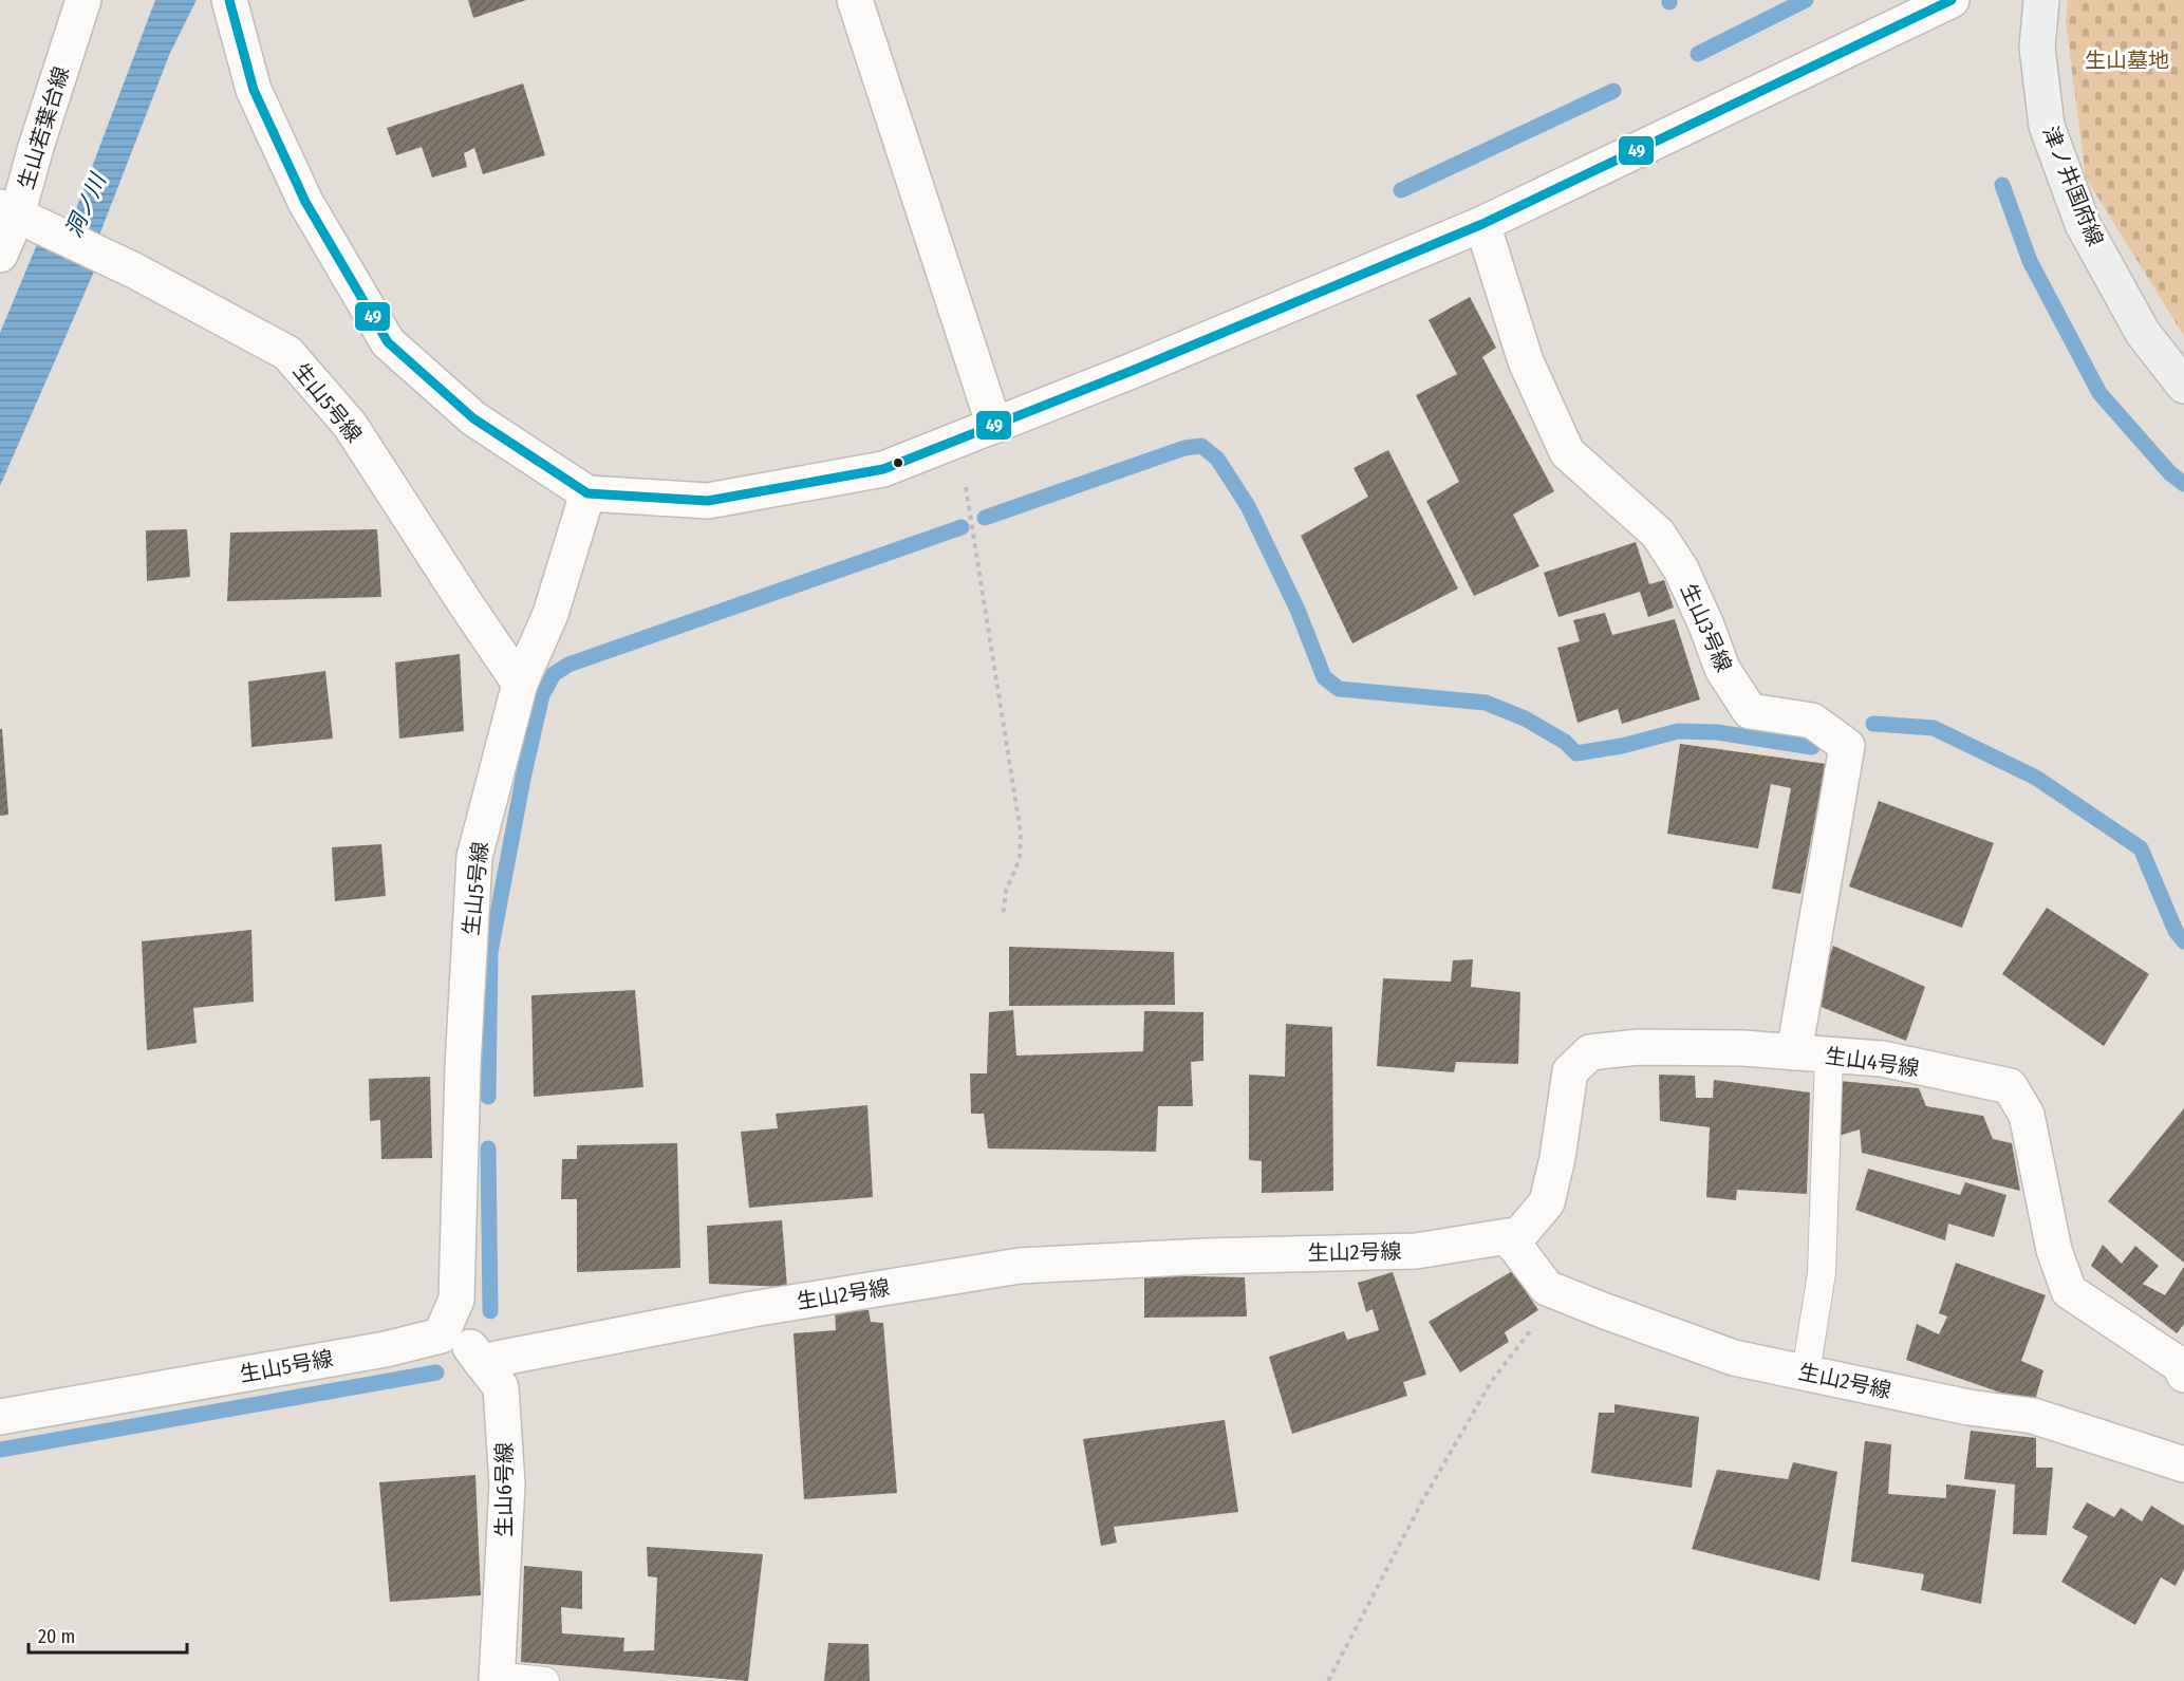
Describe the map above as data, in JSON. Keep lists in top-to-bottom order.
{
  "streets": {
    "main road": ["津ノ井国府線"],
    "street": [
      "生山若葉台線",
      "生山5号線",
      "生山3号線",
      "生山4号線",
      "生山2号線",
      "生山6号線"
    ]
  },
  "crossings": [
    ["生山若葉台線", "生山5号線"],
    ["生山5号線", "生山6号線"],
    ["生山3号線", "生山4号線"],
    ["生山4号線", "生山2号線"],
    ["生山2号線", "生山6号線"]
  ],
  "water": ["洞ノ川"],
  "parks": ["生山墓地"],
  "lines": ["transit line 49"],
  "scale_bar": "20 m"
}
